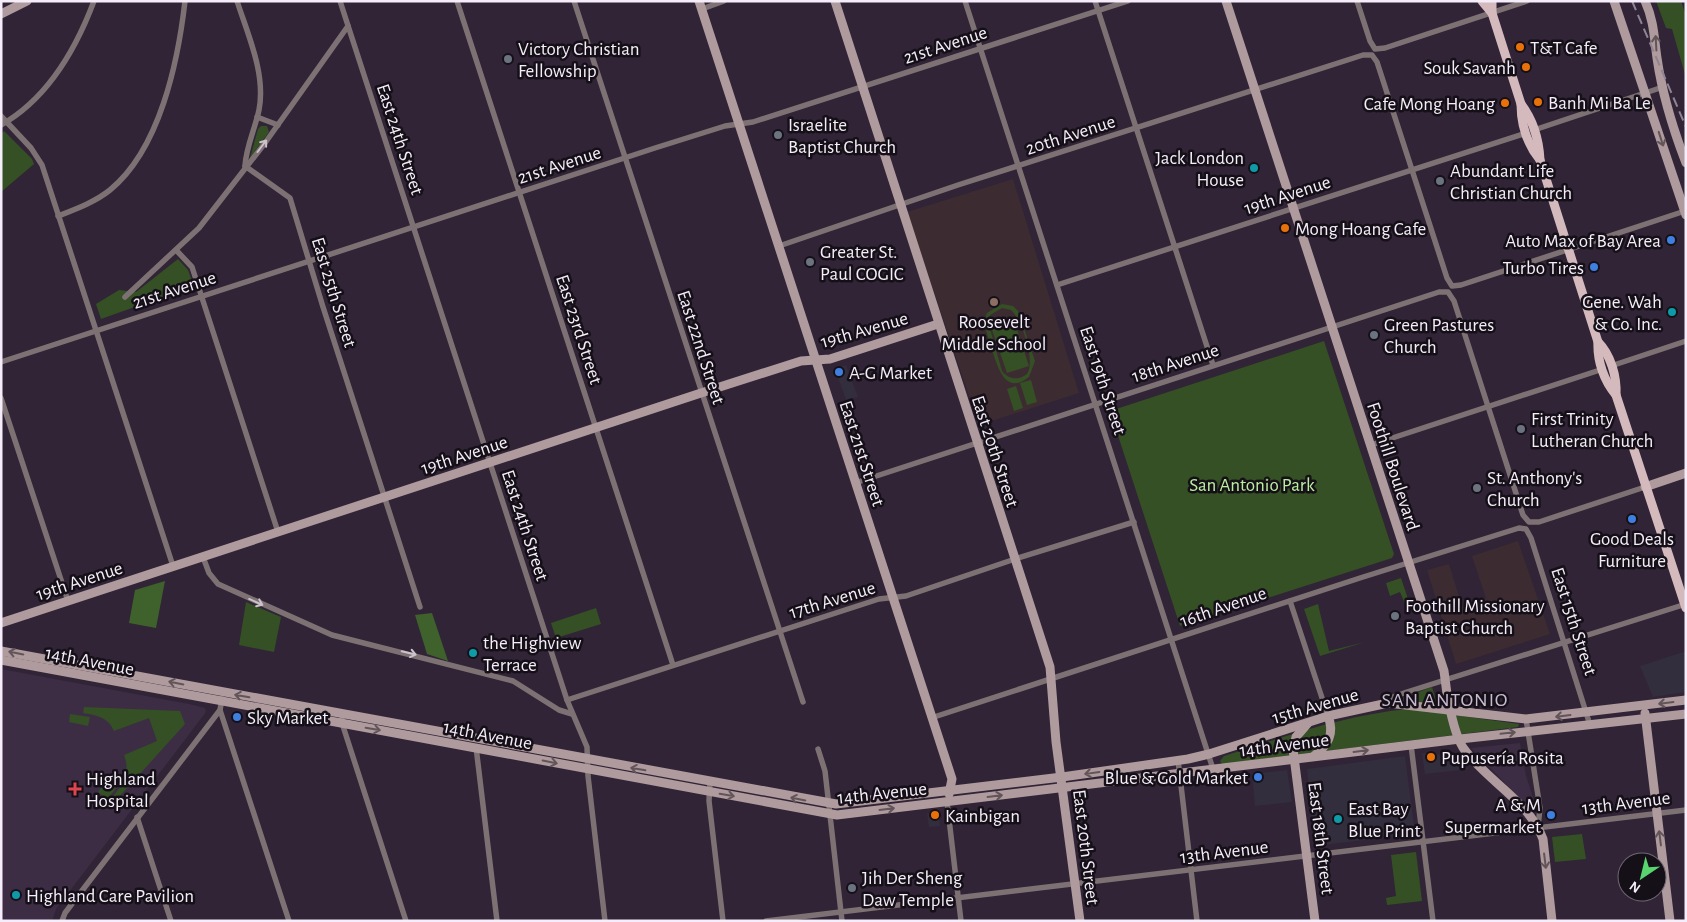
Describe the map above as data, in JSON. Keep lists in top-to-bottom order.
{
  "streets": {
    "main road": [
      "19th Avenue",
      "East 20th Street",
      "East 21st Street",
      "Foothill Boulevard",
      "14th Avenue",
      "15th Avenue",
      "East 18th Street"
    ],
    "street": [
      "21st Avenue",
      "20th Avenue",
      "East 24th Street",
      "East 25th Street",
      "East 23rd Street",
      "East 22nd Street",
      "18th Avenue",
      "East 19th Street",
      "17th Avenue",
      "16th Avenue",
      "East 15th Street",
      "13th Avenue"
    ]
  },
  "crossings": [
    ["21st Avenue", "East 24th Street"],
    ["21st Avenue", "East 25th Street"],
    ["21st Avenue", "East 23rd Street"],
    ["21st Avenue", "East 22nd Street"],
    ["21st Avenue", "East 19th Street"],
    ["21st Avenue", "East 20th Street"],
    ["21st Avenue", "East 21st Street"],
    ["20th Avenue", "19th Avenue"],
    ["20th Avenue", "East 19th Street"],
    ["20th Avenue", "East 20th Street"],
    ["20th Avenue", "East 21st Street"],
    ["20th Avenue", "Foothill Boulevard"],
    ["East 24th Street", "19th Avenue"],
    ["East 24th Street", "17th Avenue"],
    ["East 24th Street", "14th Avenue"],
    ["19th Avenue", "East 25th Street"],
    ["19th Avenue", "East 23rd Street"],
    ["19th Avenue", "East 22nd Street"],
    ["19th Avenue", "East 19th Street"],
    ["19th Avenue", "East 20th Street"],
    ["19th Avenue", "East 21st Street"],
    ["19th Avenue", "Foothill Boulevard"],
    ["East 23rd Street", "17th Avenue"],
    ["East 22nd Street", "17th Avenue"],
    ["18th Avenue", "East 19th Street"],
    ["18th Avenue", "East 20th Street"],
    ["18th Avenue", "East 21st Street"],
    ["18th Avenue", "Foothill Boulevard"],
    ["East 19th Street", "17th Avenue"],
    ["East 19th Street", "16th Avenue"],
    ["East 19th Street", "14th Avenue"],
    ["East 19th Street", "15th Avenue"],
    ["East 20th Street", "17th Avenue"],
    ["East 20th Street", "16th Avenue"],
    ["East 20th Street", "14th Avenue"],
    ["East 20th Street", "13th Avenue"],
    ["East 21st Street", "17th Avenue"],
    ["East 21st Street", "16th Avenue"],
    ["East 21st Street", "14th Avenue"],
    ["East 21st Street", "13th Avenue"],
    ["Foothill Boulevard", "16th Avenue"],
    ["Foothill Boulevard", "14th Avenue"],
    ["Foothill Boulevard", "15th Avenue"],
    ["Foothill Boulevard", "13th Avenue"],
    ["16th Avenue", "East 15th Street"],
    ["East 15th Street", "14th Avenue"],
    ["East 15th Street", "15th Avenue"],
    ["14th Avenue", "15th Avenue"],
    ["14th Avenue", "East 18th Street"],
    ["15th Avenue", "East 18th Street"],
    ["13th Avenue", "East 18th Street"]
  ],
  "districts": ["SAN ANTONIO"],
  "parks": ["San Antonio Park"],
  "places": {
    "other": [
      "T&T Cafe",
      "Victory Christian Fellowship",
      "Souk Savanh",
      "Banh Mi Ba Le",
      "Cafe Mong Hoang",
      "Israelite Baptist Church",
      "Jack London House",
      "Abundant Life Christian Church",
      "Mong Hoang Cafe",
      "Auto Max of Bay Area",
      "Greater St. Paul COGIC",
      "Turbo Tires",
      "Roosevelt Middle School",
      "Gene. Wah & Co. Inc.",
      "Green Pastures Church",
      "A-G Market",
      "First Trinity Lutheran Church",
      "St. Anthony's Church",
      "Good Deals Furniture",
      "Foothill Missionary Baptist Church",
      "the Highview Terrace",
      "Sky Market",
      "Pupusería Rosita",
      "Blue & Gold Market",
      "Kainbigan",
      "A & M Supermarket",
      "East Bay Blue Print",
      "Jih Der Sheng Daw Temple",
      "Highland Care Pavilion"
    ],
    "health": ["Highland Hospital"]
  },
  "north": "bottom left"
}
